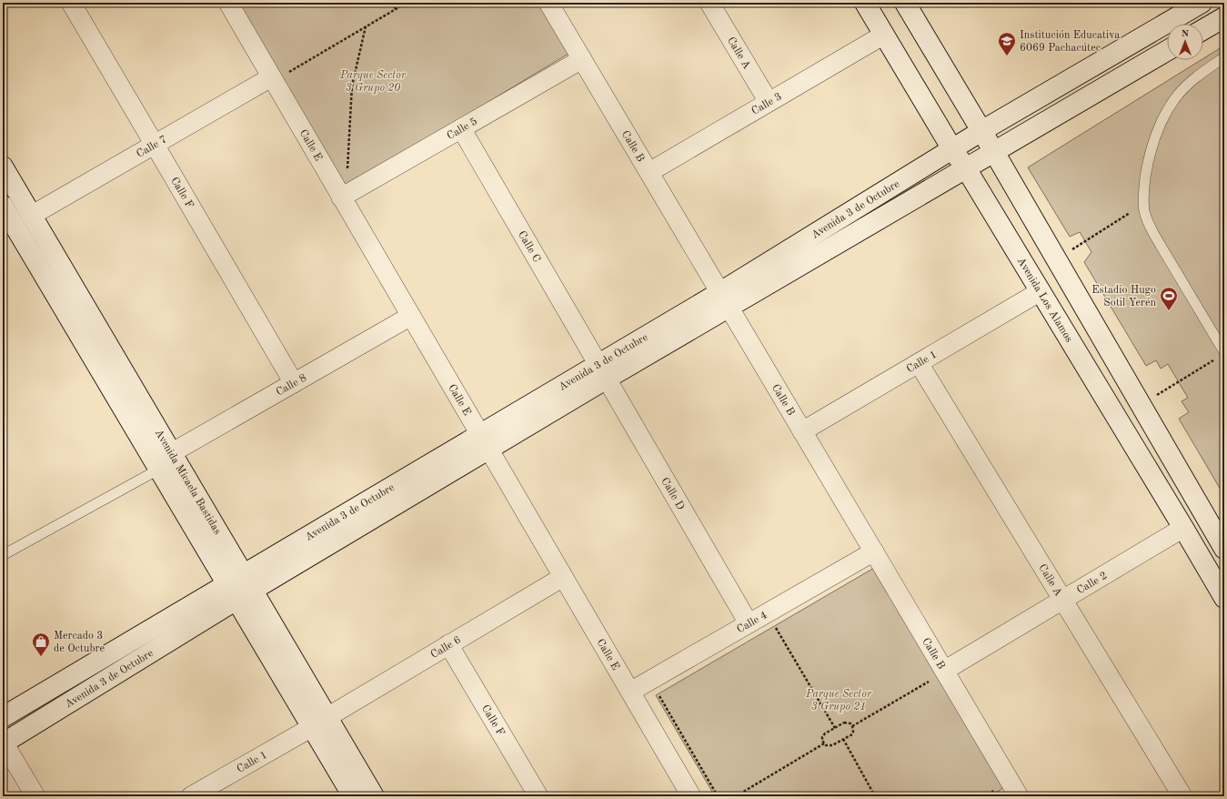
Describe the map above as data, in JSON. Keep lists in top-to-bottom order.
{
  "streets": {
    "street": [
      "Calle A",
      "Calle 3",
      "Calle 5",
      "Calle E",
      "Calle B",
      "Calle 7",
      "Calle F",
      "Avenida 3 de Octubre",
      "Calle C",
      "Avenida Los Alamos",
      "Calle 1",
      "Calle 8",
      "Avenida Micaela Bastidas",
      "Calle D",
      "Calle 2",
      "Calle 4",
      "Calle 6"
    ]
  },
  "crossings": [
    ["Calle A", "Calle 3"],
    ["Calle A", "Calle 1"],
    ["Calle A", "Calle 2"],
    ["Calle 3", "Calle B"],
    ["Calle 3", "Avenida Los Alamos"],
    ["Calle 5", "Calle E"],
    ["Calle 5", "Calle B"],
    ["Calle 5", "Calle C"],
    ["Calle E", "Calle 7"],
    ["Calle E", "Avenida 3 de Octubre"],
    ["Calle E", "Calle 8"],
    ["Calle E", "Calle 4"],
    ["Calle E", "Calle 6"],
    ["Calle B", "Avenida 3 de Octubre"],
    ["Calle B", "Calle 1"],
    ["Calle B", "Calle 2"],
    ["Calle B", "Calle 4"],
    ["Calle 7", "Calle F"],
    ["Calle 7", "Avenida Micaela Bastidas"],
    ["Calle F", "Calle 8"],
    ["Calle F", "Calle 6"],
    ["Avenida 3 de Octubre", "Calle C"],
    ["Avenida 3 de Octubre", "Avenida Los Alamos"],
    ["Avenida 3 de Octubre", "Avenida Micaela Bastidas"],
    ["Avenida 3 de Octubre", "Calle D"],
    ["Calle C", "Calle D"],
    ["Avenida Los Alamos", "Calle 1"],
    ["Avenida Los Alamos", "Calle 2"],
    ["Calle 1", "Avenida Micaela Bastidas"],
    ["Calle 1", "Calle 6"],
    ["Calle 8", "Avenida Micaela Bastidas"],
    ["Avenida Micaela Bastidas", "Calle 6"],
    ["Calle D", "Calle 4"]
  ],
  "parks": ["Parque Sector 3 Grupo 20", "Parque Sector 3 Grupo 21"],
  "places": {
    "school or university": ["Institución Educativa 6069 Pachacútec"],
    "sports": ["Estadio Hugo Sotil Yerén"],
    "shop": ["Mercado 3 de Octubre"]
  },
  "north": "top"
}
